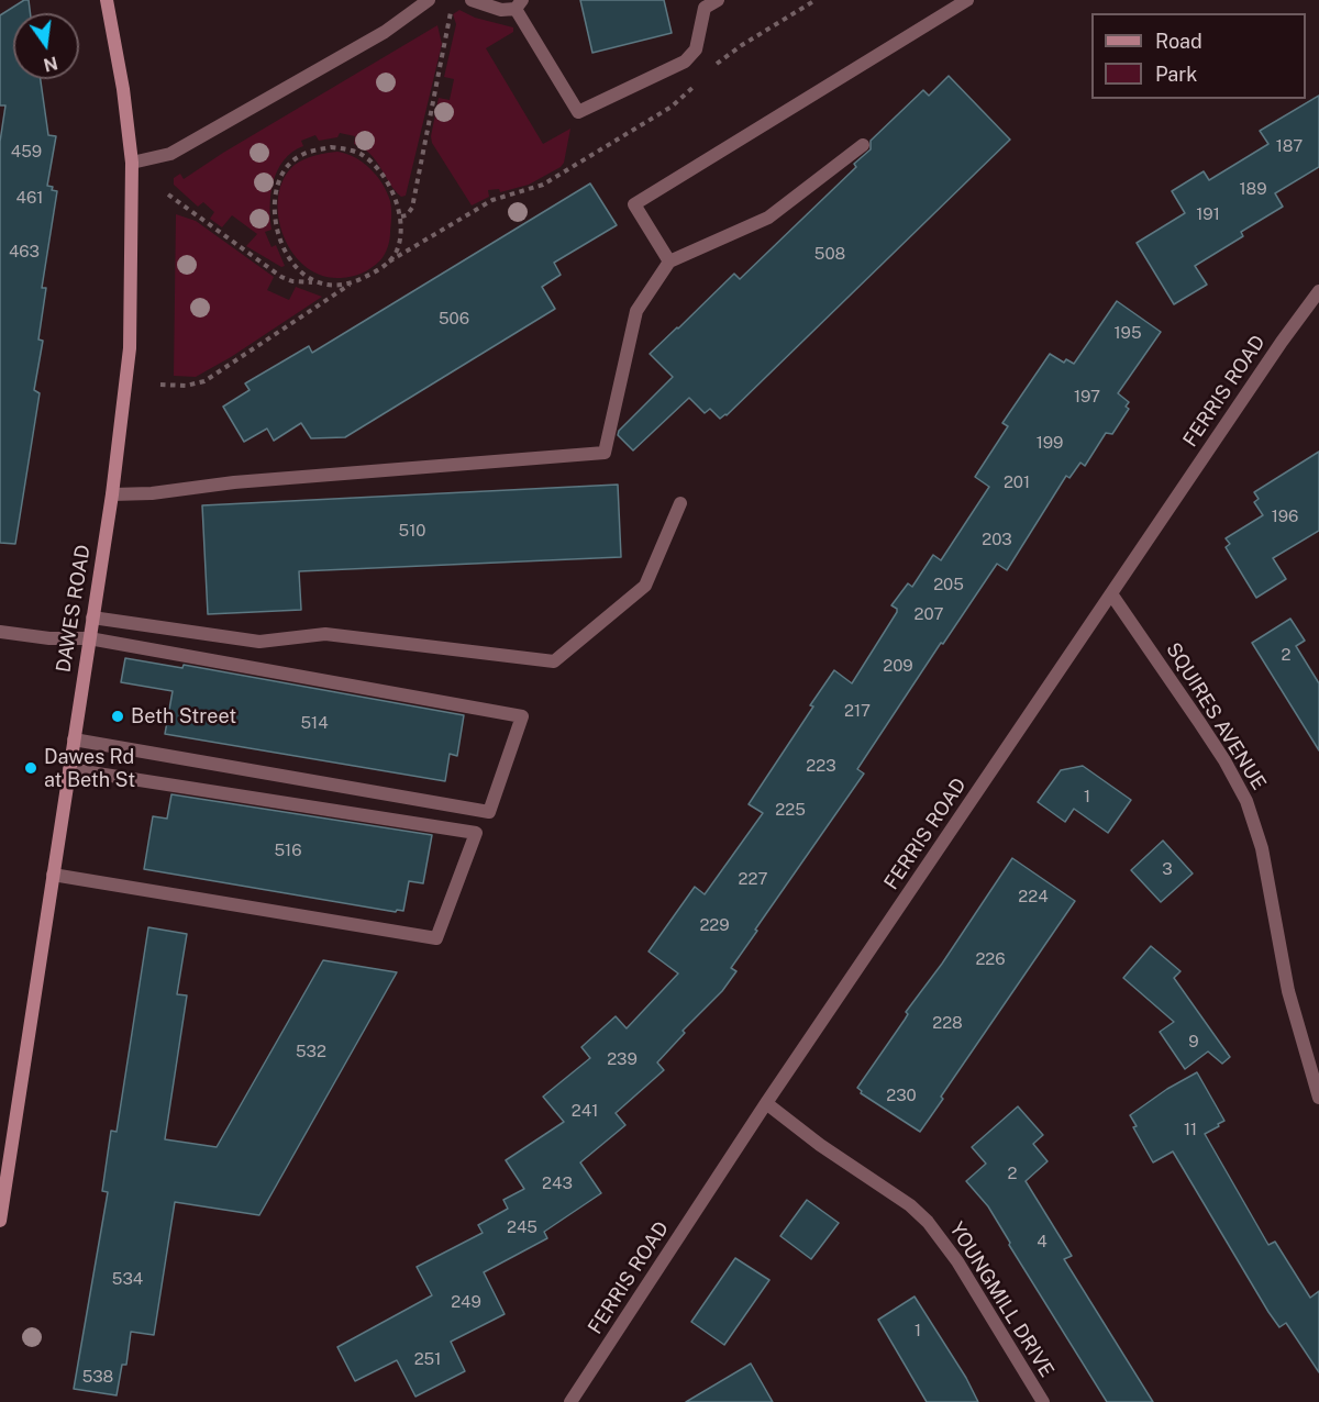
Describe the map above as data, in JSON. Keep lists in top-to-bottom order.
{
  "streets": {
    "street": [
      "FERRIS ROAD",
      "DAWES ROAD",
      "SQUIRES AVENUE",
      "YOUNGMILL DRIVE"
    ]
  },
  "crossings": [
    ["FERRIS ROAD", "SQUIRES AVENUE"],
    ["FERRIS ROAD", "YOUNGMILL DRIVE"]
  ],
  "places": ["Beth Street", "Dawes Rd at Beth St"],
  "house_numbers": [
    "187",
    "459",
    "189",
    "461",
    "191",
    "463",
    "508",
    "506",
    "195",
    "197",
    "199",
    "201",
    "196",
    "510",
    "203",
    "205",
    "207",
    "2",
    "209",
    "217",
    "514",
    "223",
    "1",
    "225",
    "516",
    "3",
    "227",
    "224",
    "229",
    "226",
    "228",
    "9",
    "532",
    "239",
    "230",
    "241",
    "11",
    "2",
    "243",
    "245",
    "4",
    "534",
    "249",
    "1",
    "251",
    "538"
  ],
  "legend": ["Road", "Park"],
  "north": "bottom"
}
